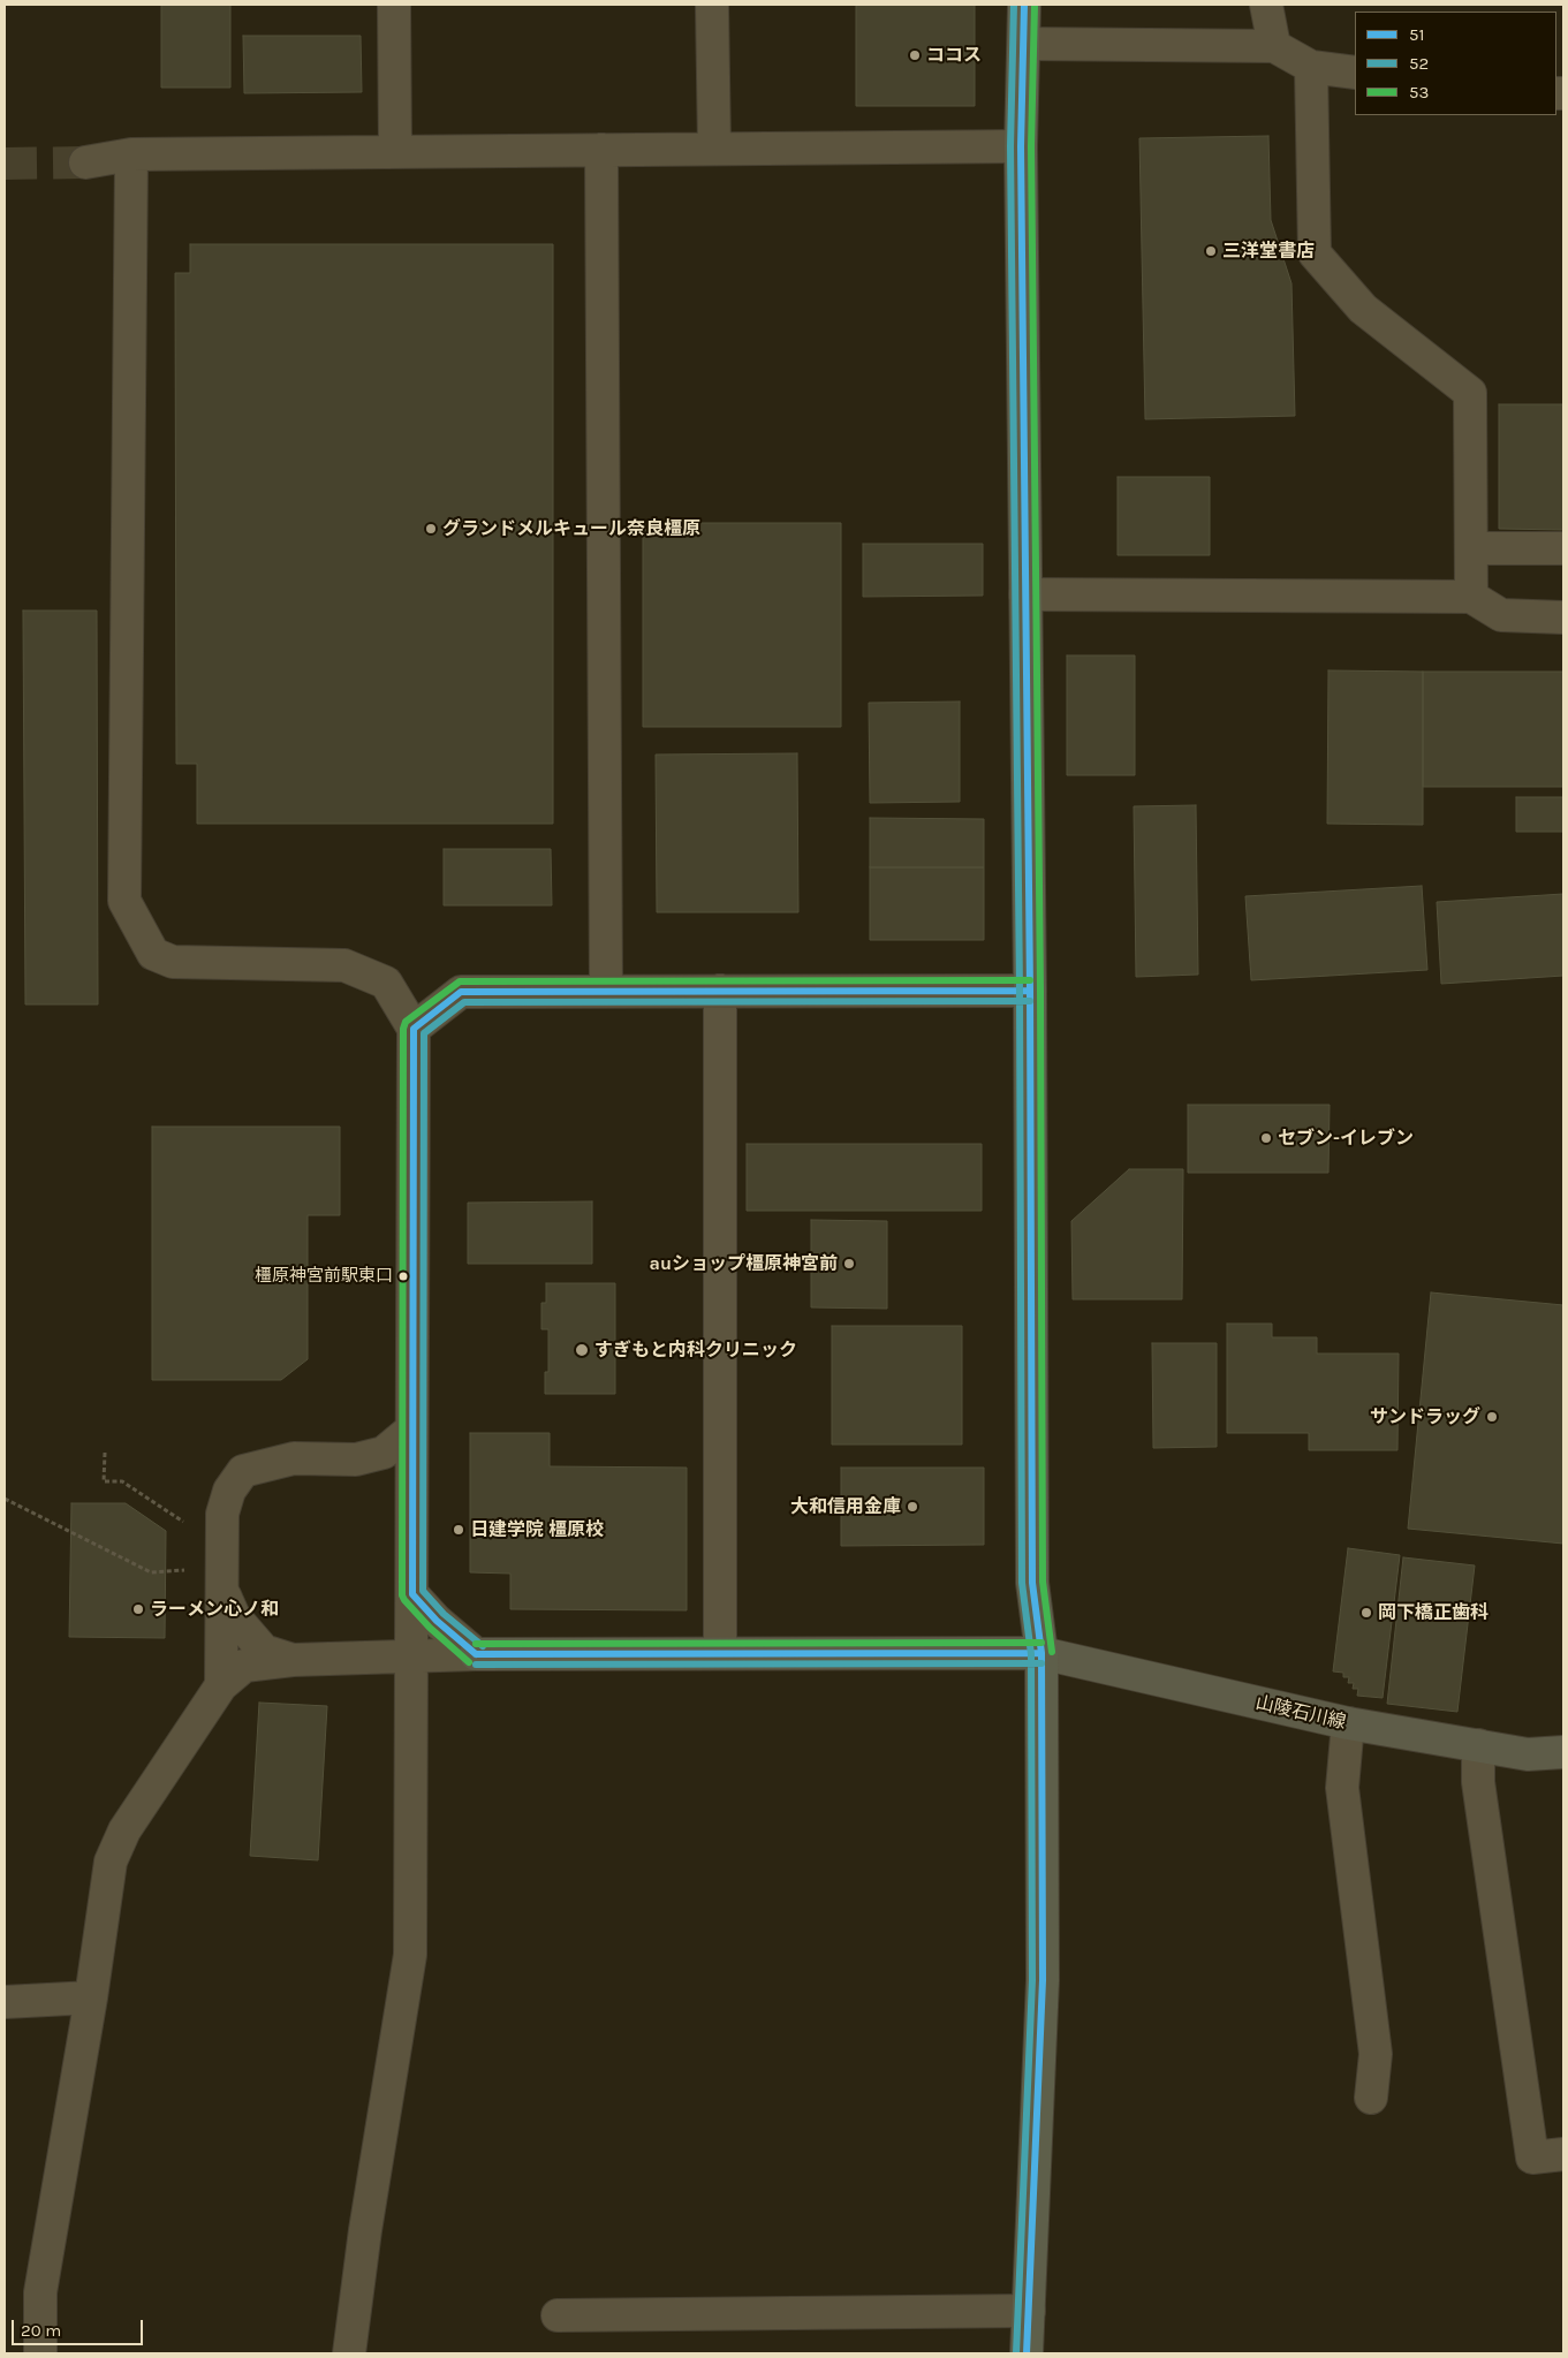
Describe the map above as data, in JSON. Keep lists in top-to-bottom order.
{
  "streets": {
    "main road": ["山陵石川線"]
  },
  "places": [
    "ココス",
    "三洋堂書店",
    "グランドメルキュール奈良橿原",
    "セブン-イレブン",
    "auショップ橿原神宮前",
    "橿原神宮前駅東口",
    "すぎもと内科クリニック",
    "サンドラッグ",
    "大和信用金庫",
    "日建学院 橿原校",
    "ラーメン心ノ和",
    "岡下橋正歯科"
  ],
  "lines": ["transit line 51", "transit line 52", "transit line 53"],
  "legend": ["51", "52", "53"],
  "scale_bar": "20 m"
}
